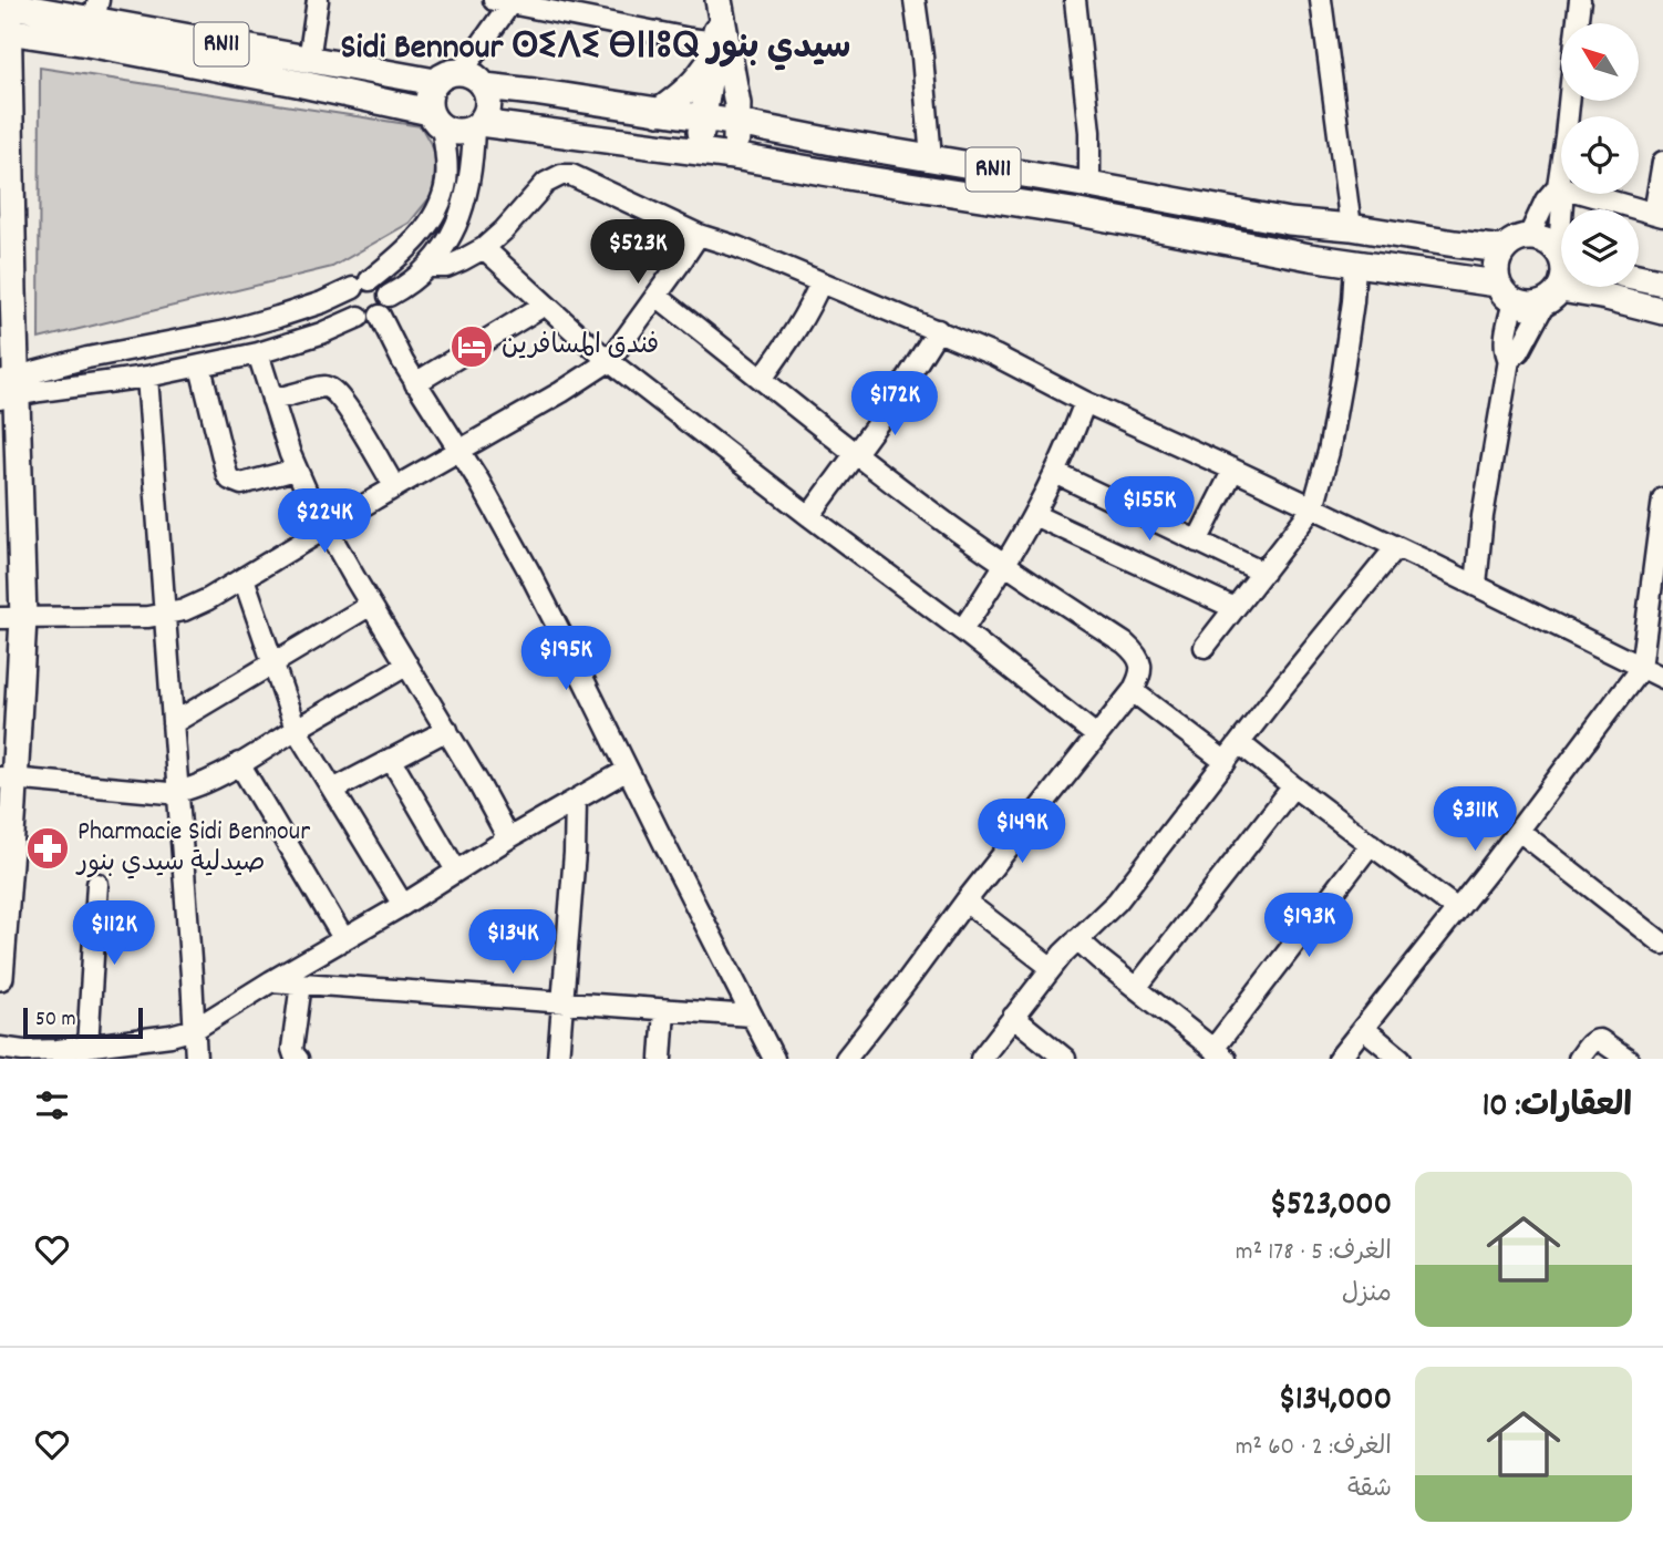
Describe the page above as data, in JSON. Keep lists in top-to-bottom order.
{
  "streets": {
    "main road": ["RN11"]
  },
  "districts": ["Sidi Bennour ⵙⵉⴷⵉ ⴱⵏⵏⵓⵕ سيدي بنور"],
  "places": {
    "hotel": ["فندق المسافرين"],
    "pharmacy": ["Pharmacie Sidi Bennour صيدلية سيدي بنور"]
  },
  "scale_bar": "50 m",
  "north": "top left",
  "page": {
    "price": [
      "$523K",
      "$172K",
      "$155K",
      "$224K",
      "$195K",
      "$311K",
      "$149K",
      "$193K",
      "$112K",
      "$134K"
    ],
    "scale": "50 m",
    "heading": "العقارات: 10",
    "list": [
      {
        "name": "$523,000",
        "note": "الغرف: 5 · 178 m² · منزل"
      },
      {
        "name": "$134,000",
        "note": "الغرف: 2 · 60 m² · شقة"
      }
    ]
  }
}
